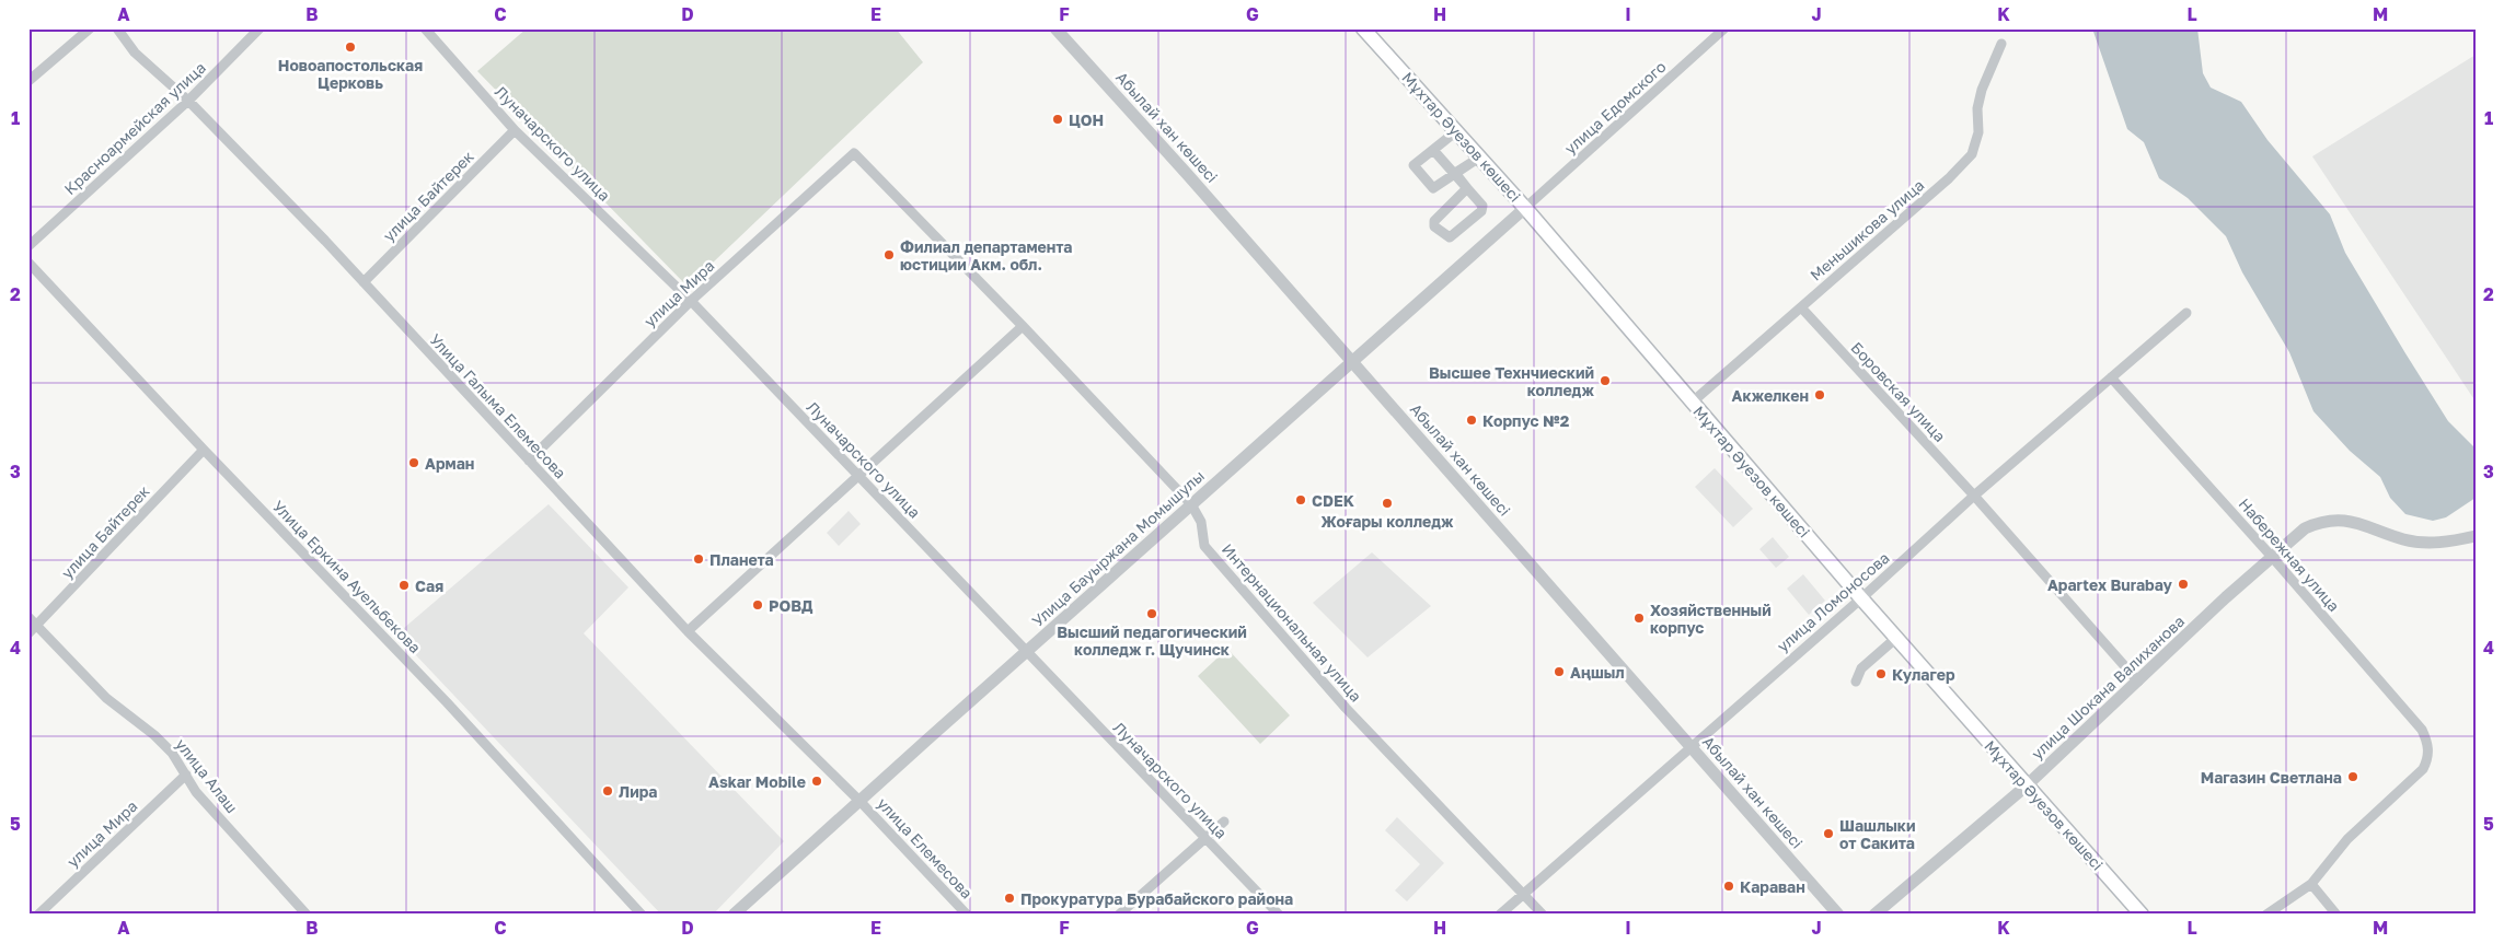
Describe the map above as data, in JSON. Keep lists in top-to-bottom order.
{
  "streets": {
    "main road": ["Мұхтар Әуезов көшесі"],
    "street": [
      "улица Едомского",
      "Абылай хан көшесі",
      "Красноармейская улица",
      "Луначарского улица",
      "улица Байтерек",
      "Меньшикова улица",
      "улица Мира",
      "Боровская улица",
      "Улица Галыма Елемесова",
      "Улица Бауыржана Момышулы",
      "Набережная улица",
      "Улица Еркина Ауельбекова",
      "улица Ломоносова",
      "Интернациональная улица",
      "улица Шокана Валиханова",
      "улица Алаш",
      "улица Елемесова"
    ]
  },
  "crossings": [
    ["улица Едомского", "Мұхтар Әуезов көшесі"],
    ["улица Едомского", "Улица Бауыржана Момышулы"],
    ["Абылай хан көшесі", "Улица Бауыржана Момышулы"],
    ["Абылай хан көшесі", "улица Ломоносова"],
    ["Красноармейская улица", "Улица Галыма Елемесова"],
    ["Мұхтар Әуезов көшесі", "Меньшикова улица"],
    ["Мұхтар Әуезов көшесі", "Улица Бауыржана Момышулы"],
    ["Мұхтар Әуезов көшесі", "улица Ломоносова"],
    ["Мұхтар Әуезов көшесі", "улица Шокана Валиханова"],
    ["Луначарского улица", "улица Байтерек"],
    ["Луначарского улица", "улица Мира"],
    ["Луначарского улица", "Улица Бауыржана Момышулы"],
    ["улица Байтерек", "Улица Галыма Елемесова"],
    ["улица Байтерек", "Улица Еркина Ауельбекова"],
    ["улица Байтерек", "улица Алаш"],
    ["Меньшикова улица", "Боровская улица"],
    ["улица Мира", "Улица Галыма Елемесова"],
    ["улица Мира", "Интернациональная улица"],
    ["улица Мира", "улица Алаш"],
    ["Боровская улица", "улица Ломоносова"],
    ["Боровская улица", "улица Шокана Валиханова"],
    ["Улица Галыма Елемесова", "Улица Бауыржана Момышулы"],
    ["Улица Галыма Елемесова", "улица Елемесова"],
    ["Улица Бауыржана Момышулы", "Интернациональная улица"],
    ["Улица Бауыржана Момышулы", "улица Елемесова"],
    ["Набережная улица", "улица Ломоносова"],
    ["Набережная улица", "улица Шокана Валиханова"],
    ["улица Ломоносова", "Интернациональная улица"]
  ],
  "places": [
    "Новоапостольская Церковь",
    "ЦОН",
    "Филиал департамента юстиции Акм. обл.",
    "Высшее Технчиеский колледж",
    "Акжелкен",
    "Корпус №2",
    "Арман",
    "CDEK",
    "Жоғары колледж",
    "Планета",
    "Apartex Burabay",
    "Сая",
    "РОВД",
    "Высший педагогический колледж г. Щучинск",
    "Хозяйственный корпус",
    "Аңшыл",
    "Кулагер",
    "Магазин Светлана",
    "Askar Mobile",
    "Лира",
    "Шашлыки от Сакита",
    "Караван",
    "Прокуратура Бурабайского района"
  ],
  "grid": {
    "columns": [
      "A",
      "B",
      "C",
      "D",
      "E",
      "F",
      "G",
      "H",
      "I",
      "J",
      "K",
      "L",
      "M"
    ],
    "rows": [
      "1",
      "2",
      "3",
      "4",
      "5"
    ]
  }
}
